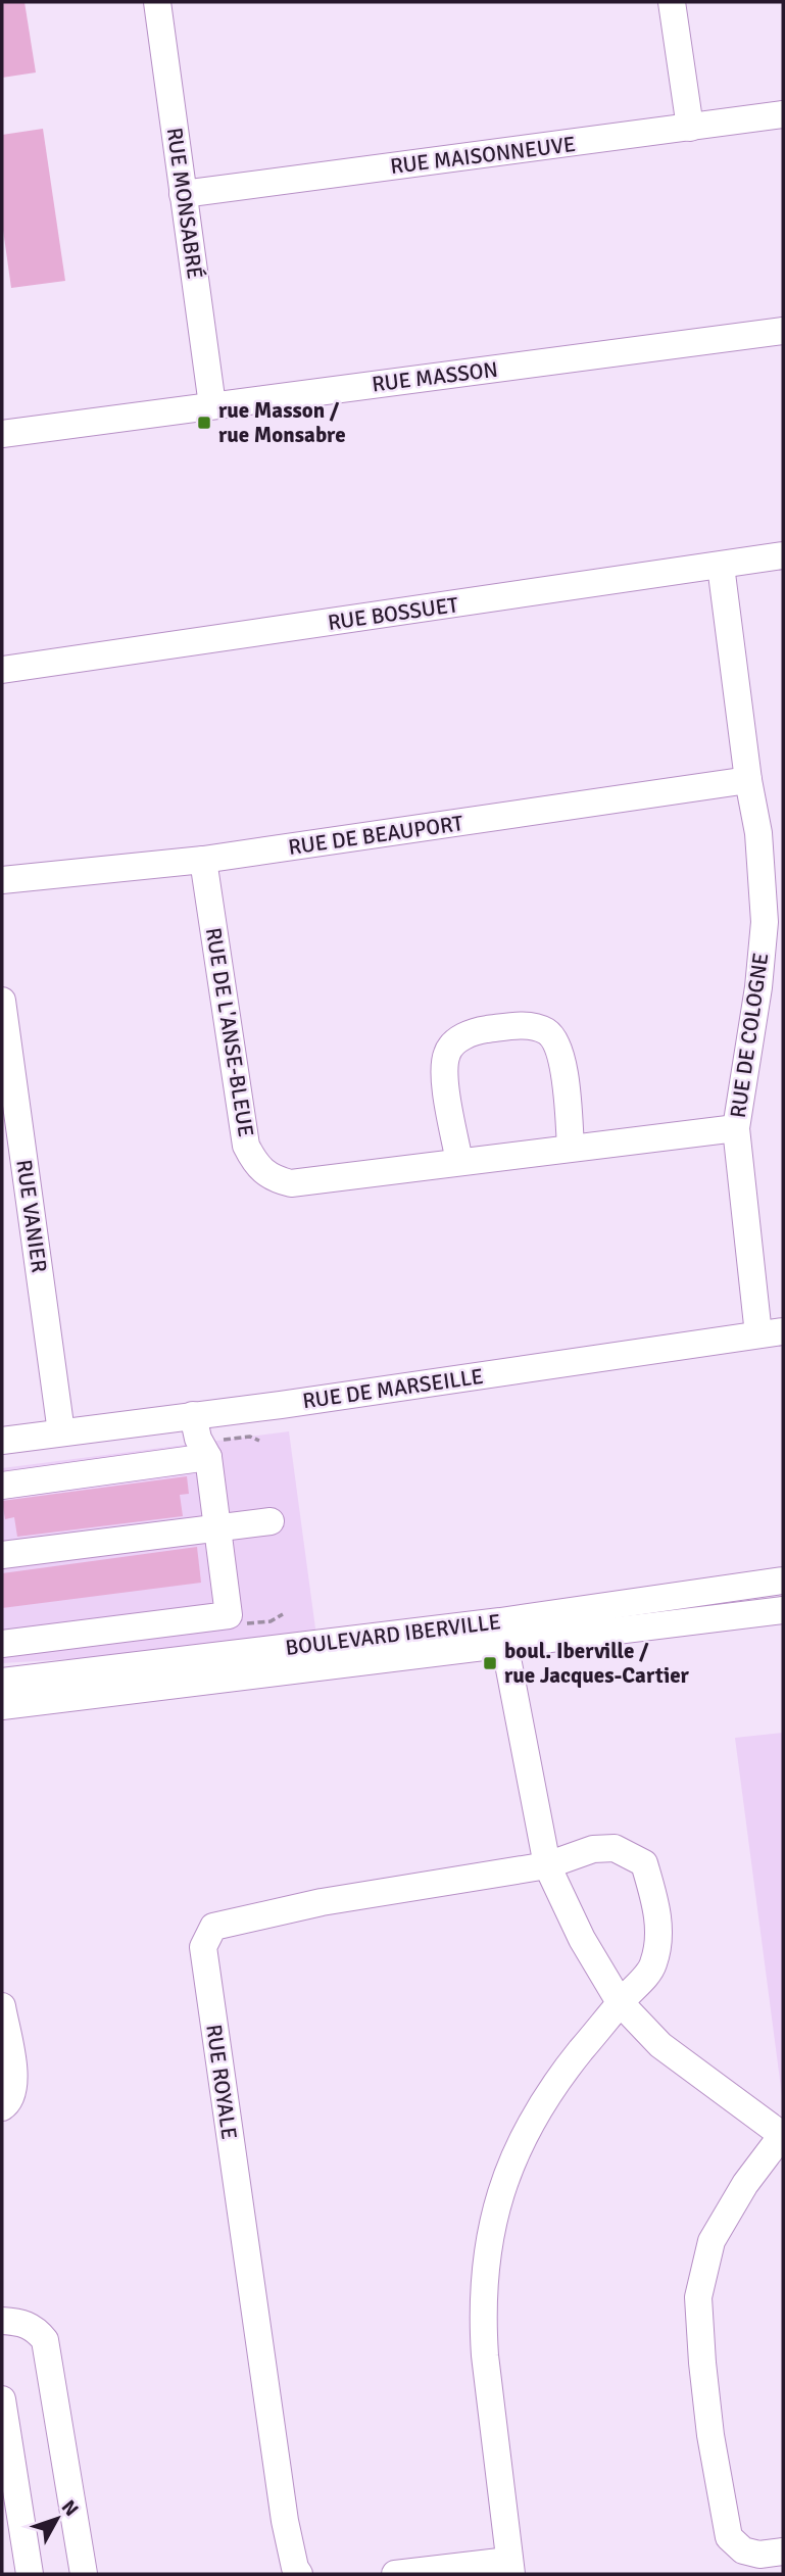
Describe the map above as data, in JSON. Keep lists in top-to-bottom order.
{
  "streets": {
    "street": [
      "RUE MAISONNEUVE",
      "RUE MONSABRÉ",
      "RUE MASSON",
      "RUE BOSSUET",
      "RUE DE BEAUPORT",
      "RUE DE L'ANSE-BLEUE",
      "RUE DE COLOGNE",
      "RUE VANIER",
      "RUE DE MARSEILLE",
      "BOULEVARD IBERVILLE",
      "RUE ROYALE"
    ]
  },
  "crossings": [
    ["RUE MAISONNEUVE", "RUE MONSABRÉ"],
    ["RUE MONSABRÉ", "RUE MASSON"],
    ["RUE BOSSUET", "RUE DE COLOGNE"],
    ["RUE DE BEAUPORT", "RUE DE L'ANSE-BLEUE"],
    ["RUE DE BEAUPORT", "RUE DE COLOGNE"],
    ["RUE DE L'ANSE-BLEUE", "RUE DE COLOGNE"],
    ["RUE DE COLOGNE", "RUE DE MARSEILLE"],
    ["RUE VANIER", "RUE DE MARSEILLE"]
  ],
  "places": {
    "transit": ["rue Masson / rue Monsabre", "boul. Iberville / rue Jacques-Cartier"]
  },
  "north": "top right"
}
